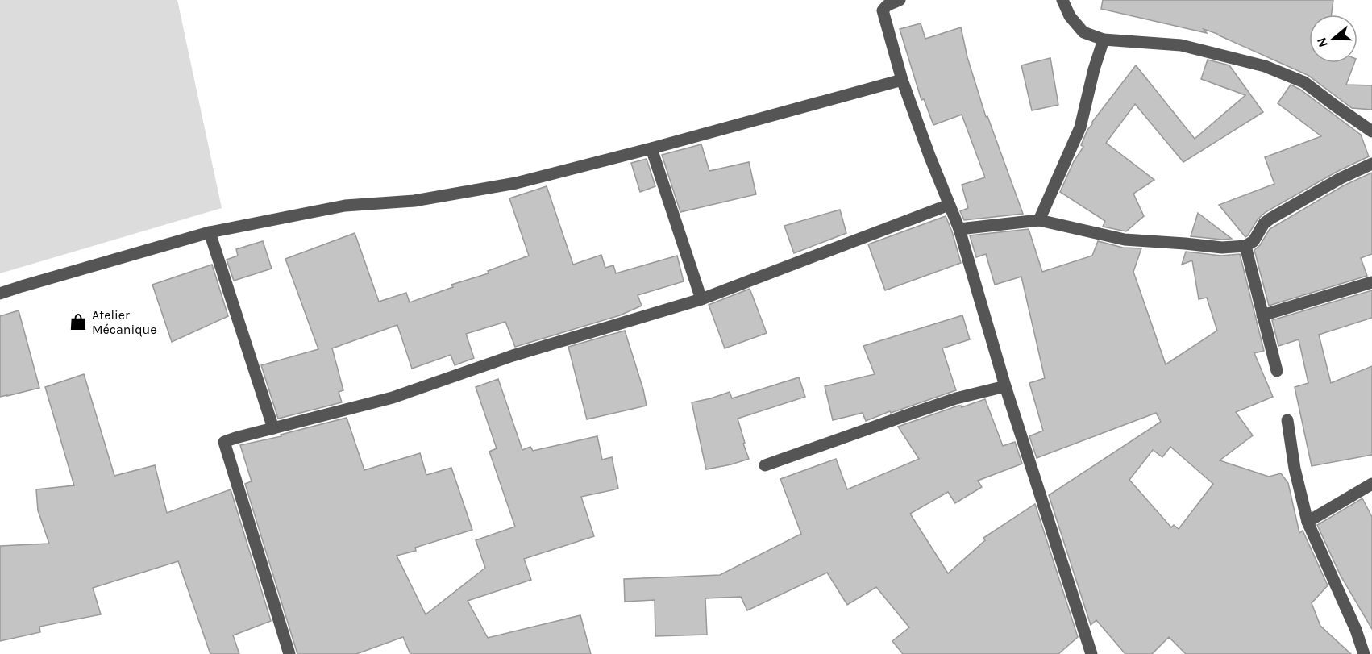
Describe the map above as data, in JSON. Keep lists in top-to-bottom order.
{
  "places": {
    "shop": ["Atelier Mécanique"]
  },
  "north": "left"
}
